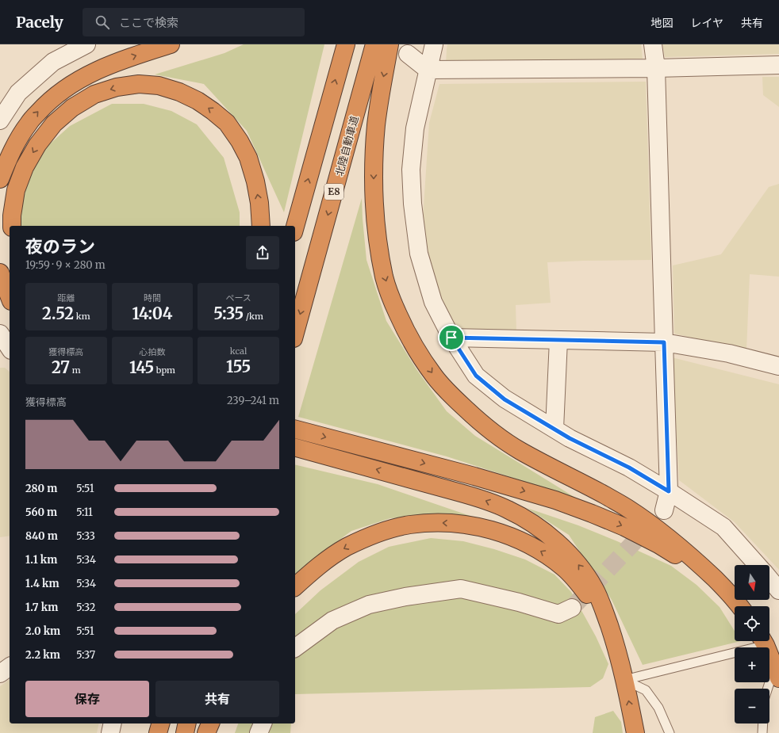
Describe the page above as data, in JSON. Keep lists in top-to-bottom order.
{
  "streets": {
    "highway": ["北陸自動車道", "E8"]
  },
  "north": "bottom",
  "page": {
    "header": "Pacely",
    "search": "ここで検索",
    "nav": ["地図", "レイヤ", "共有"],
    "heading": ["夜のラン", "19:59 · 9 × 280 m"],
    "stats": [
      ["距離", "2.52 km"],
      ["時間", "14:04"],
      ["ペース", "5:35 /km"],
      ["獲得標高", "27 m"],
      ["心拍数", "145 bpm"],
      ["kcal", "155"]
    ],
    "chart": ["獲得標高", "239–241 m"],
    "list": [
      {
        "name": "280 m",
        "note": "5:51"
      },
      {
        "name": "560 m",
        "note": "5:11"
      },
      {
        "name": "840 m",
        "note": "5:33"
      },
      {
        "name": "1.1 km",
        "note": "5:34"
      },
      {
        "name": "1.4 km",
        "note": "5:34"
      },
      {
        "name": "1.7 km",
        "note": "5:32"
      },
      {
        "name": "2.0 km",
        "note": "5:51"
      },
      {
        "name": "2.2 km",
        "note": "5:37"
      }
    ],
    "map_buttons": ["+", "−"],
    "buttons": ["保存", "共有"]
  }
}
